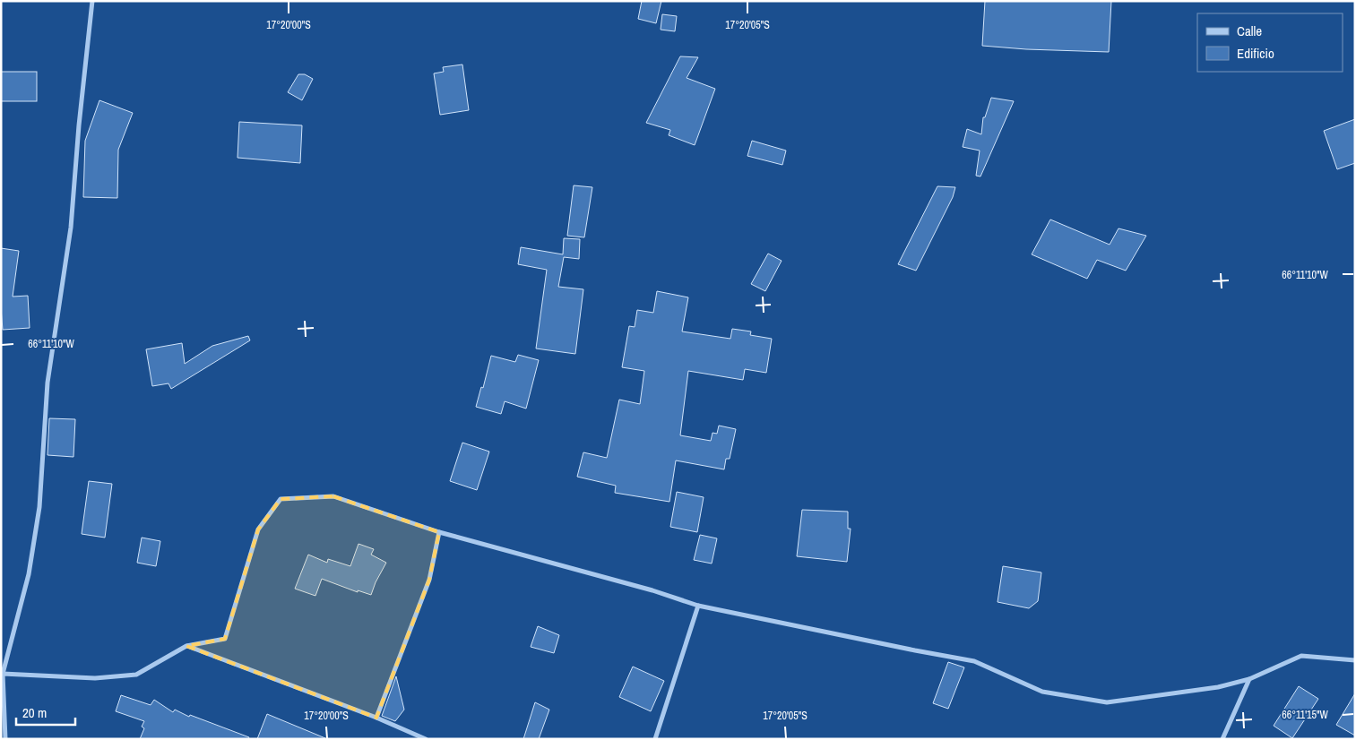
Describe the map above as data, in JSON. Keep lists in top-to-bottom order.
{
  "legend": ["Calle", "Edificio"],
  "scale_bar": "20 m",
  "coordinates": [
    "17°20'00\"S",
    "17°20'05\"S",
    "66°11'10\"W",
    "66°11'15\"W"
  ]
}
